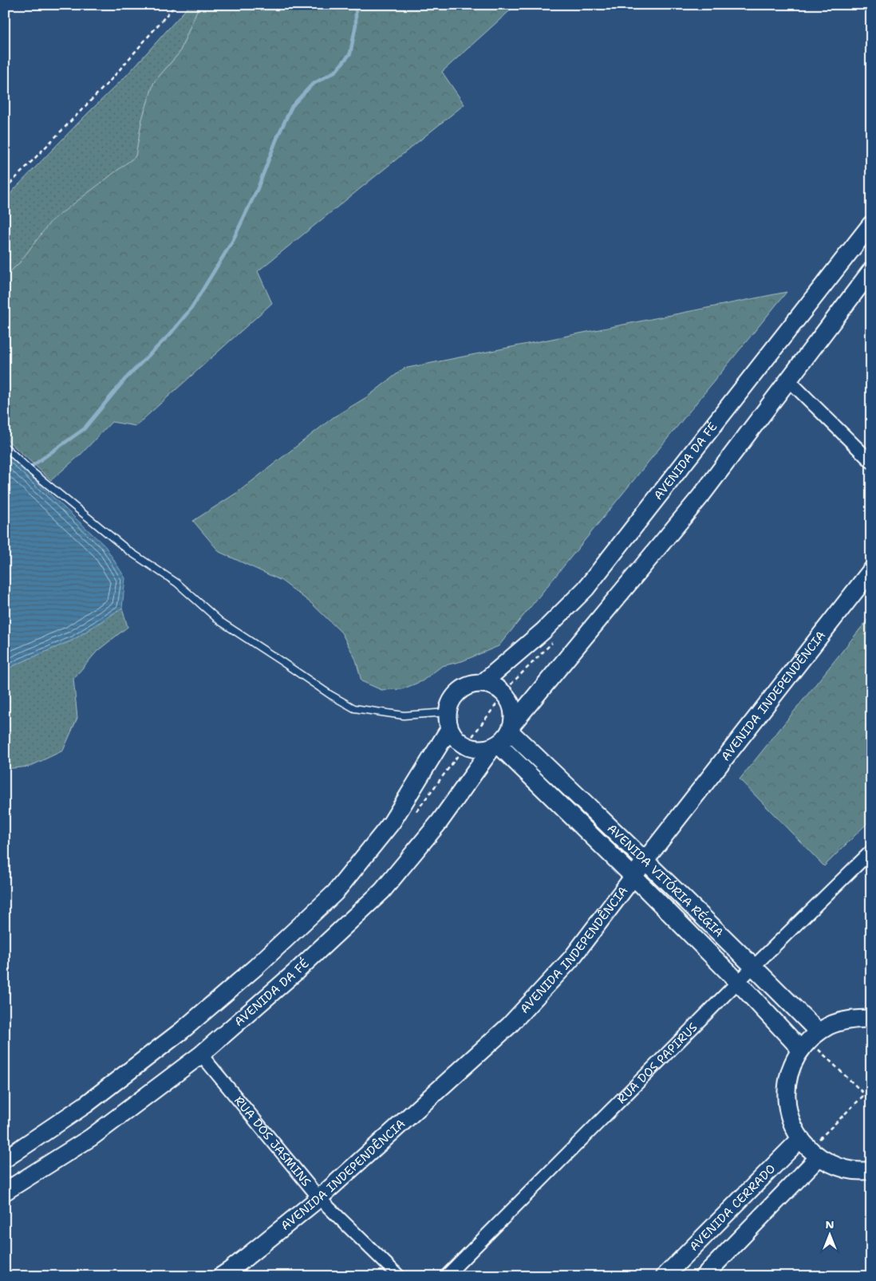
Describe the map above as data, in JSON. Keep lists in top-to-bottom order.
{
  "streets": {
    "main road": [
      "AVENIDA DA FÉ",
      "AVENIDA INDEPENDÊNCIA",
      "AVENIDA VITÓRIA RÉGIA",
      "AVENIDA CERRADO"
    ],
    "street": ["RUA DOS PAPIRUS", "RUA DOS JASMINS"]
  },
  "crossings": [
    ["AVENIDA DA FÉ", "AVENIDA VITÓRIA RÉGIA"],
    ["AVENIDA DA FÉ", "RUA DOS JASMINS"],
    ["AVENIDA INDEPENDÊNCIA", "AVENIDA VITÓRIA RÉGIA"],
    ["AVENIDA INDEPENDÊNCIA", "RUA DOS JASMINS"],
    ["AVENIDA VITÓRIA RÉGIA", "RUA DOS PAPIRUS"]
  ],
  "north": "top"
}
